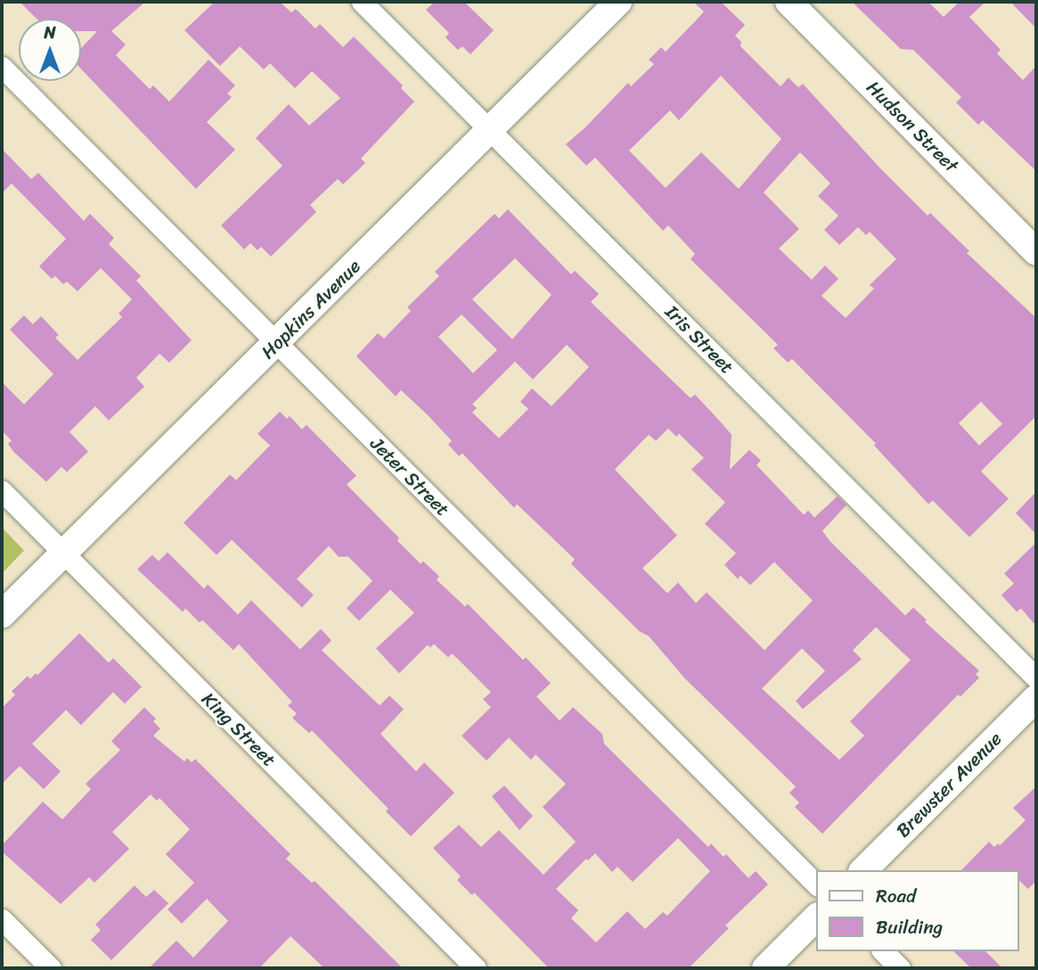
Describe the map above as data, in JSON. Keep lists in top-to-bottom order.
{
  "streets": {
    "street": [
      "Hudson Street",
      "Hopkins Avenue",
      "Iris Street",
      "Jeter Street",
      "King Street",
      "Brewster Avenue"
    ]
  },
  "crossings": [
    ["Hopkins Avenue", "Iris Street"],
    ["Hopkins Avenue", "Jeter Street"],
    ["Hopkins Avenue", "King Street"]
  ],
  "legend": ["Road", "Building"],
  "north": "top"
}
